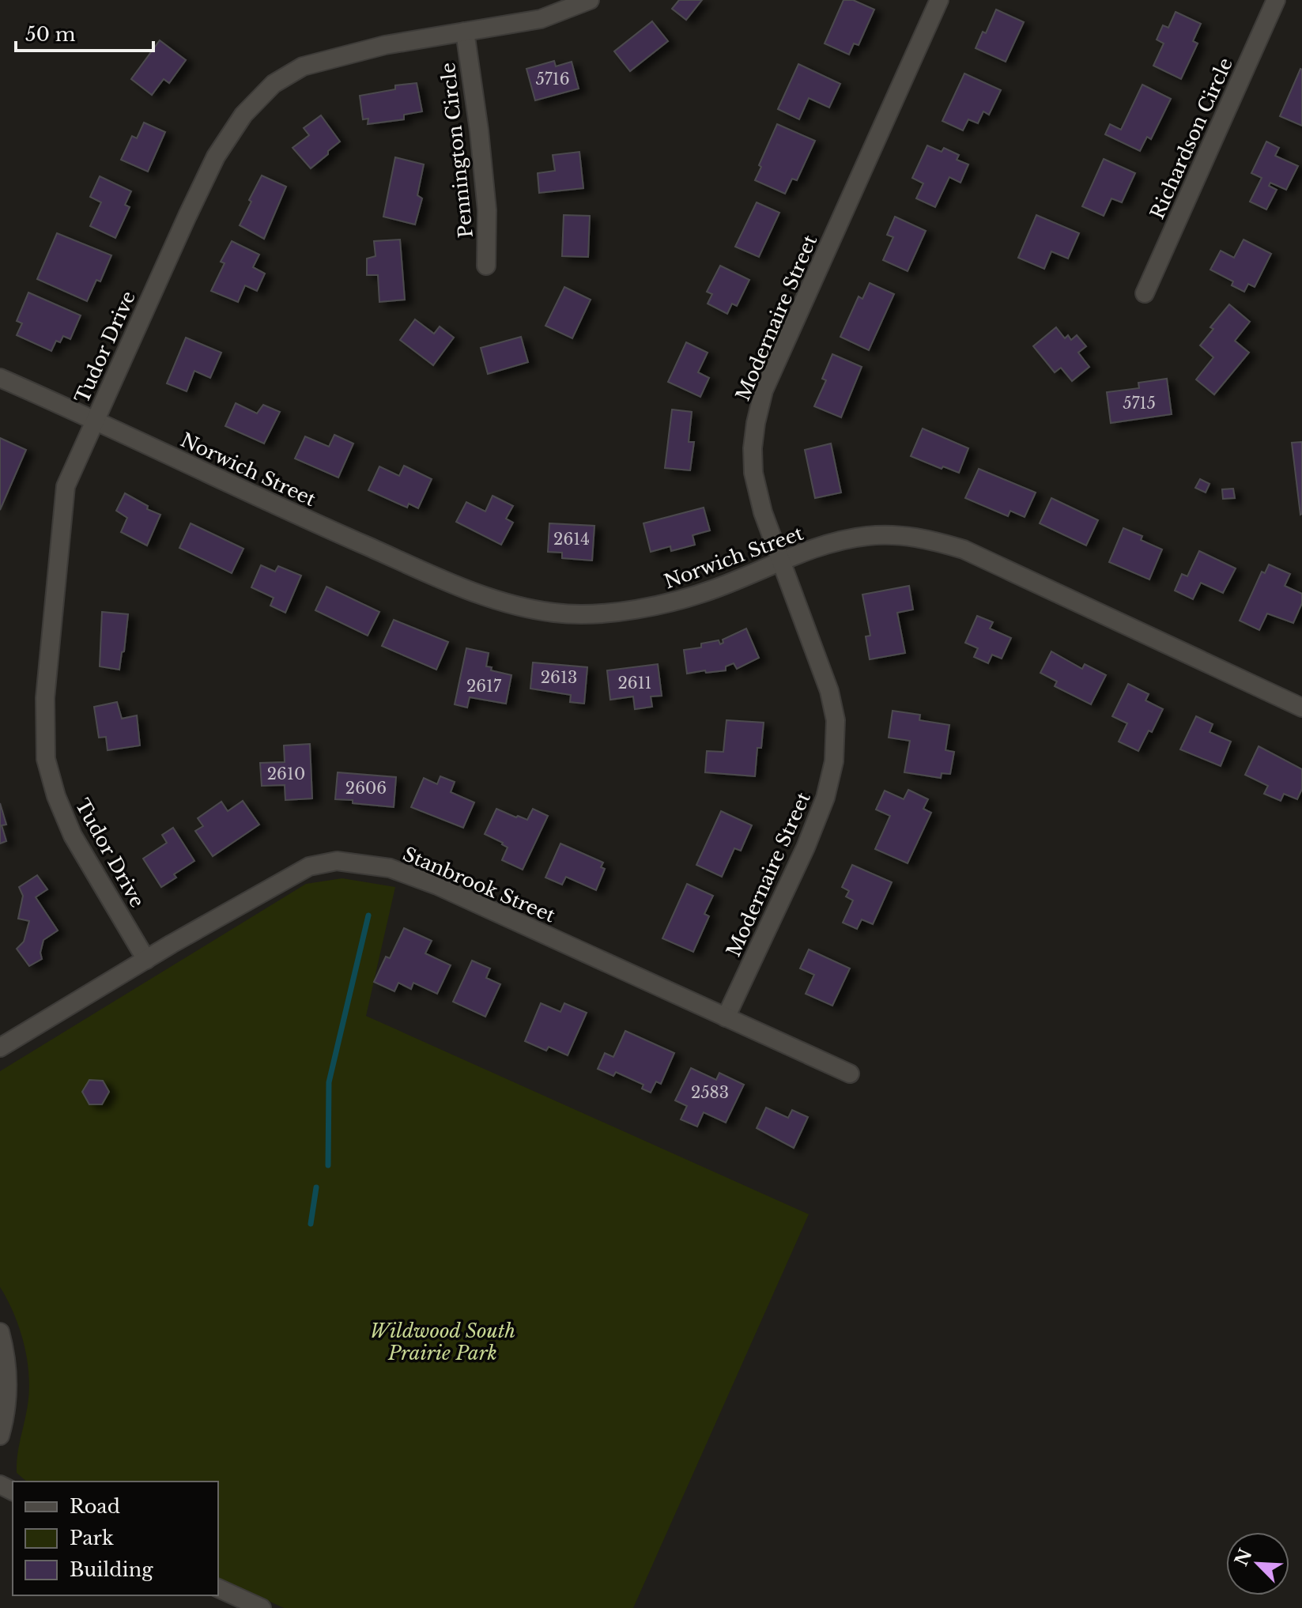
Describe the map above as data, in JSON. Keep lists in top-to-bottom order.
{
  "streets": {
    "street": [
      "Richardson Circle",
      "Pennington Circle",
      "Modernaire Street",
      "Tudor Drive",
      "Norwich Street",
      "Stanbrook Street"
    ]
  },
  "crossings": [
    ["Pennington Circle", "Tudor Drive"],
    ["Modernaire Street", "Norwich Street"],
    ["Modernaire Street", "Stanbrook Street"],
    ["Tudor Drive", "Norwich Street"],
    ["Tudor Drive", "Stanbrook Street"]
  ],
  "parks": ["Wildwood South Prairie Park"],
  "house_numbers": [
    "5716",
    "5715",
    "2614",
    "2613",
    "2611",
    "2617",
    "2610",
    "2606",
    "2583"
  ],
  "legend": ["Road", "Park", "Building"],
  "scale_bar": "50 m",
  "north": "top left"
}
